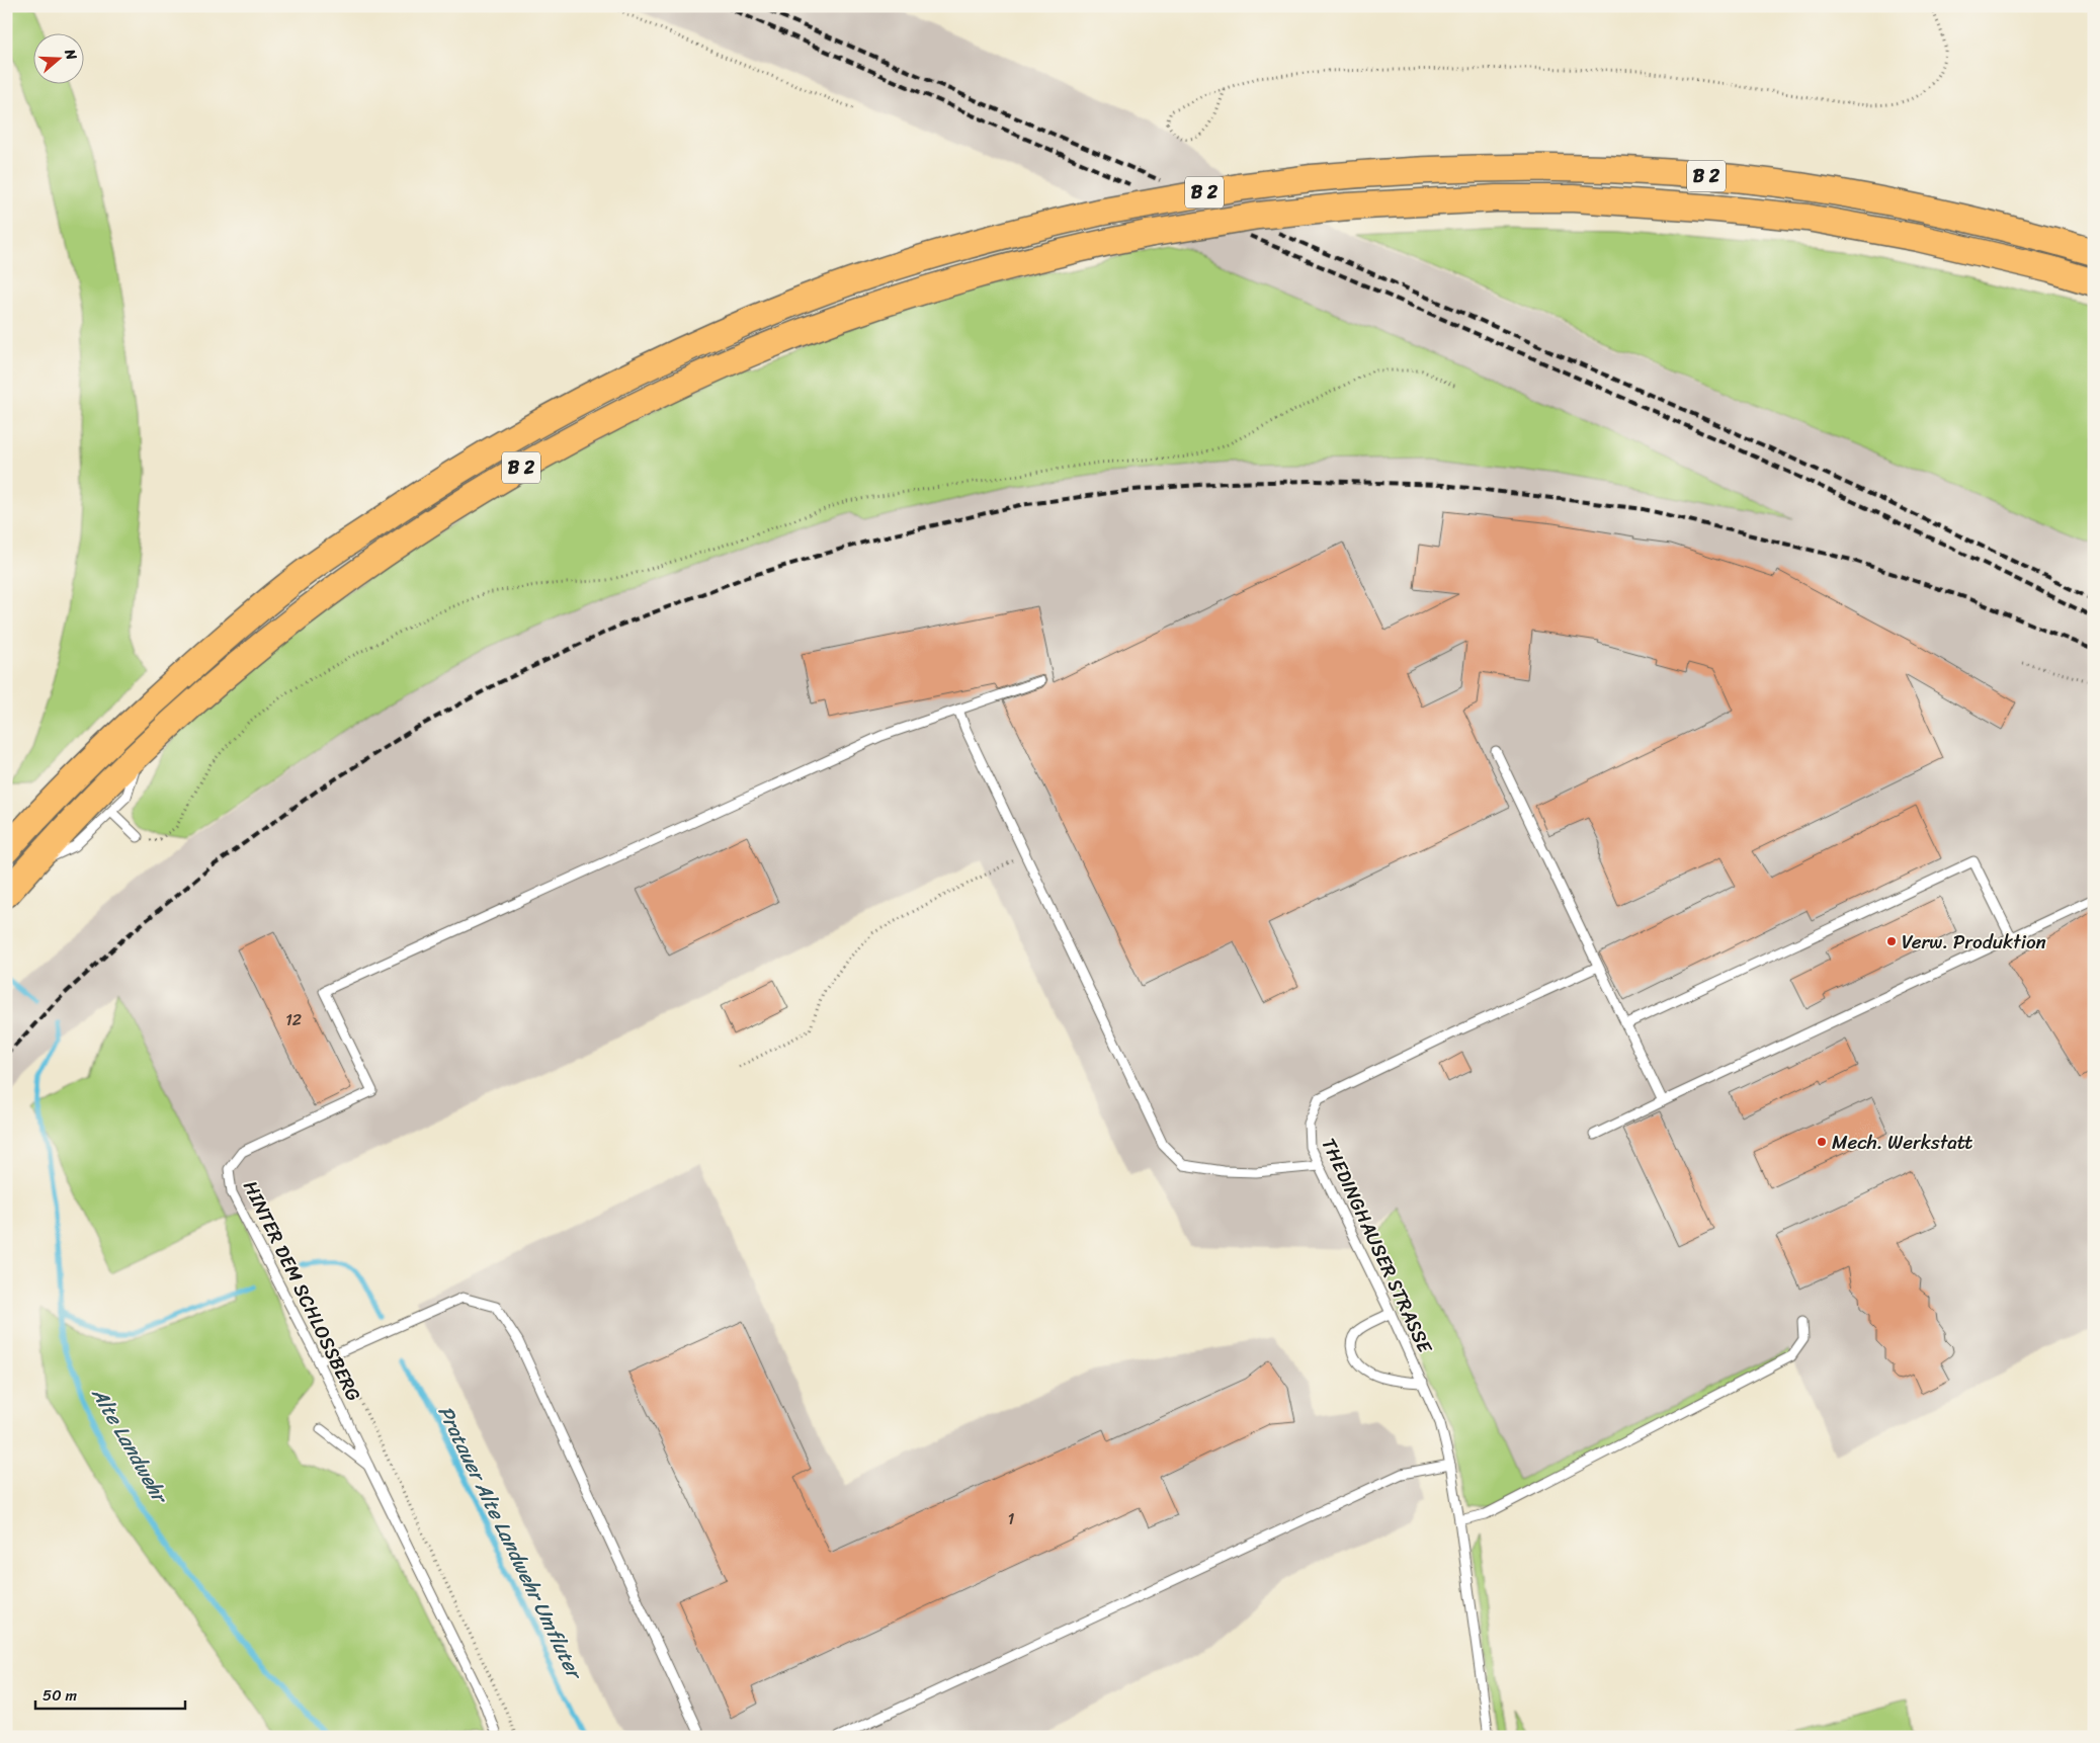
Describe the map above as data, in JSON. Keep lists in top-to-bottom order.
{
  "streets": {
    "main road": ["B 2"],
    "lane": ["THEDINGHAUSER STRASSE", "HINTER DEM SCHLOSSBERG"]
  },
  "water": ["Alte Landwehr", "Pratauer Alte Landwehr Umfluter"],
  "places": ["Verw. Produktion", "Mech. Werkstatt"],
  "house_numbers": ["12", "1"],
  "scale_bar": "50 m",
  "north": "right"
}
